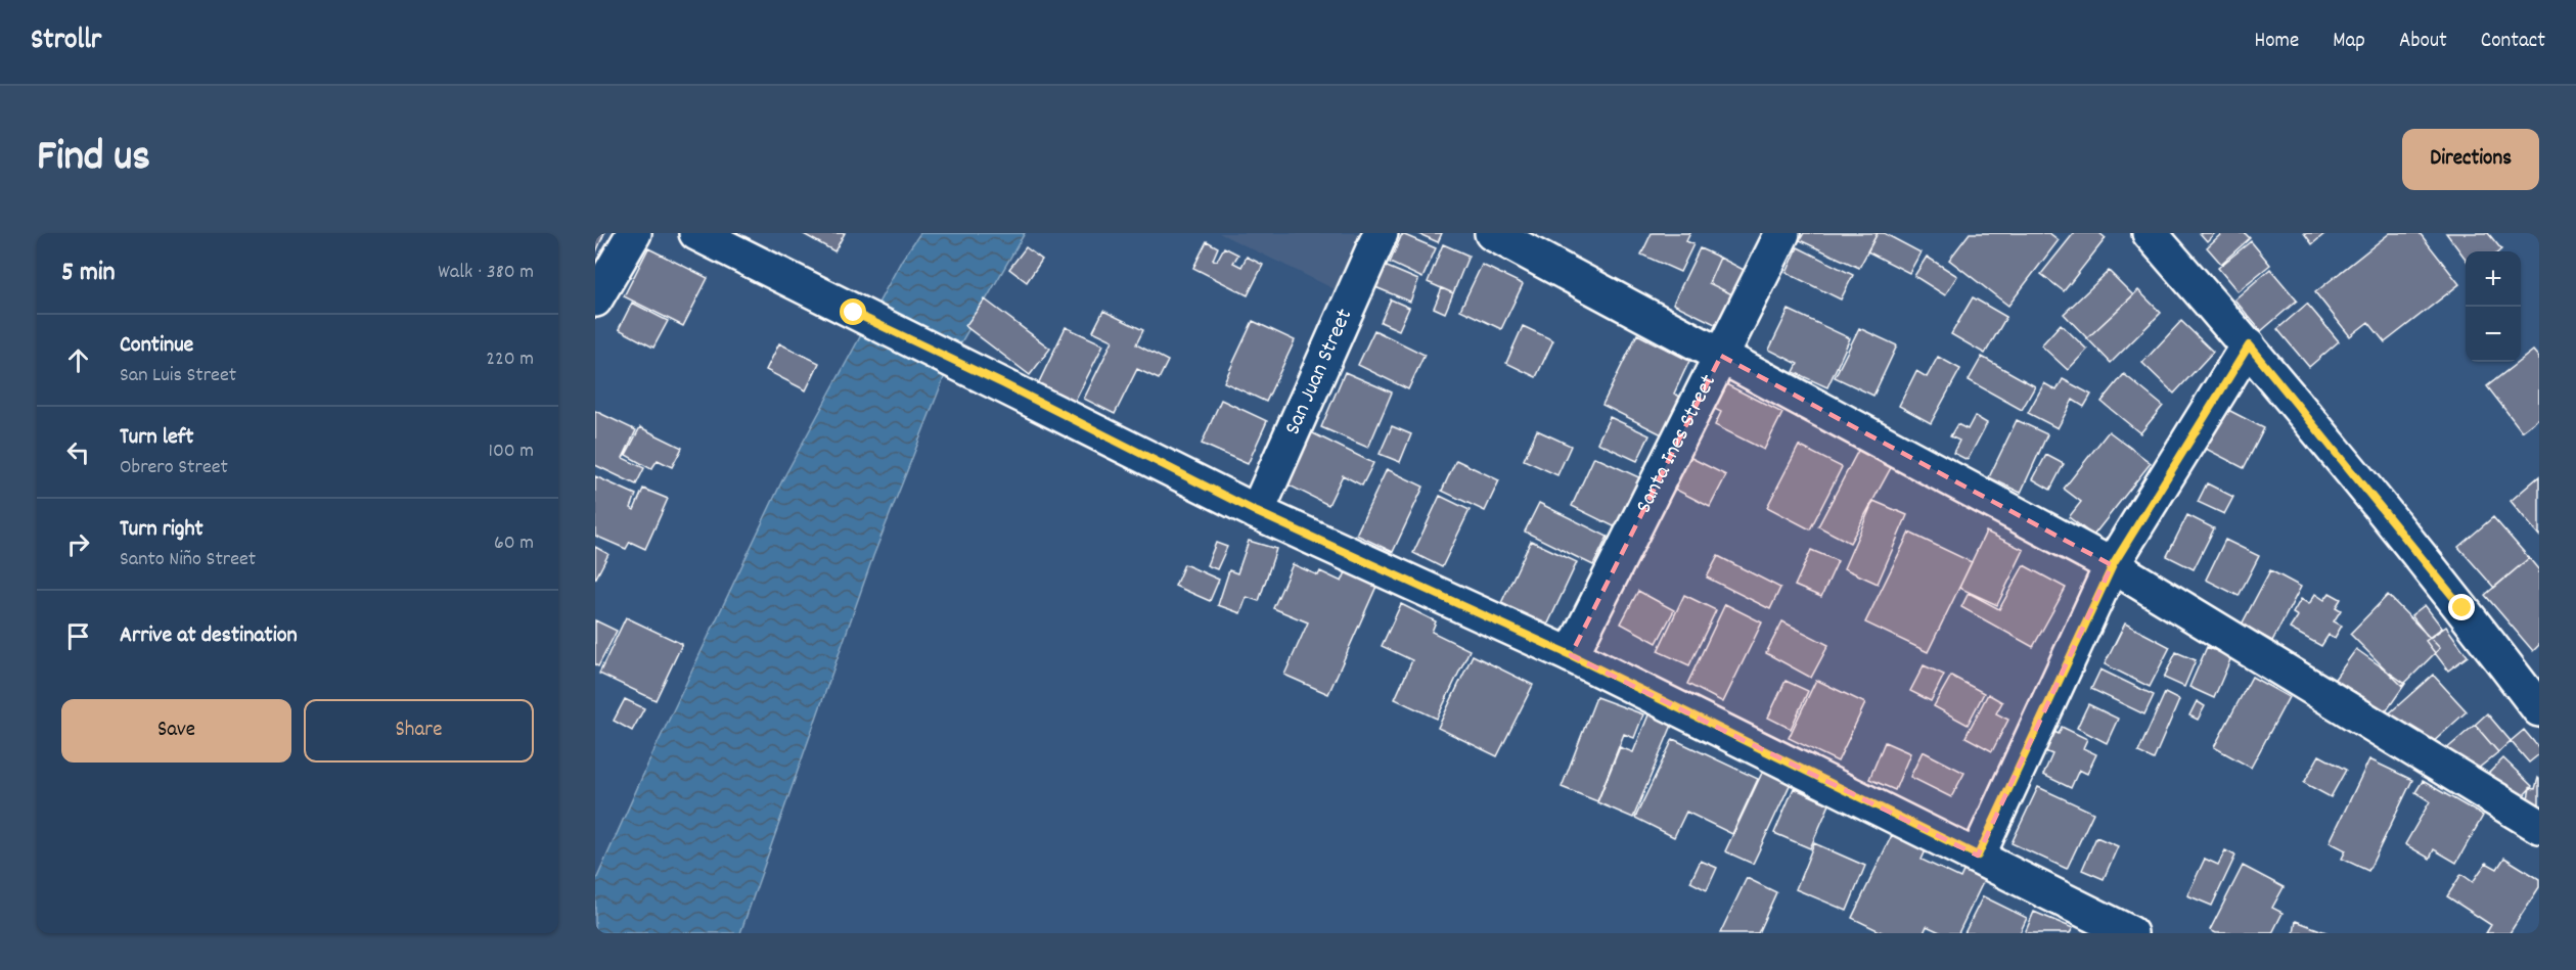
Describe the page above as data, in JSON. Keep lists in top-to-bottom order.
{
  "streets": {
    "street": ["San Juan Street", "Santa Ines Street"]
  },
  "page": {
    "header": "Strollr",
    "nav": [
      "Home",
      "Map",
      "About",
      "Contact"
    ],
    "title": "Find us",
    "buttons": [
      "Directions",
      ["Save", "Share"]
    ],
    "heading": ["5 min", "Walk · 380 m"],
    "map_buttons": ["+", "−"],
    "list": [
      ["Continue", "San Luis Street", "220 m"],
      ["Turn left", "Obrero Street", "100 m"],
      ["Turn right", "Santo Niño Street", "60 m"],
      "Arrive at destination"
    ]
  }
}
